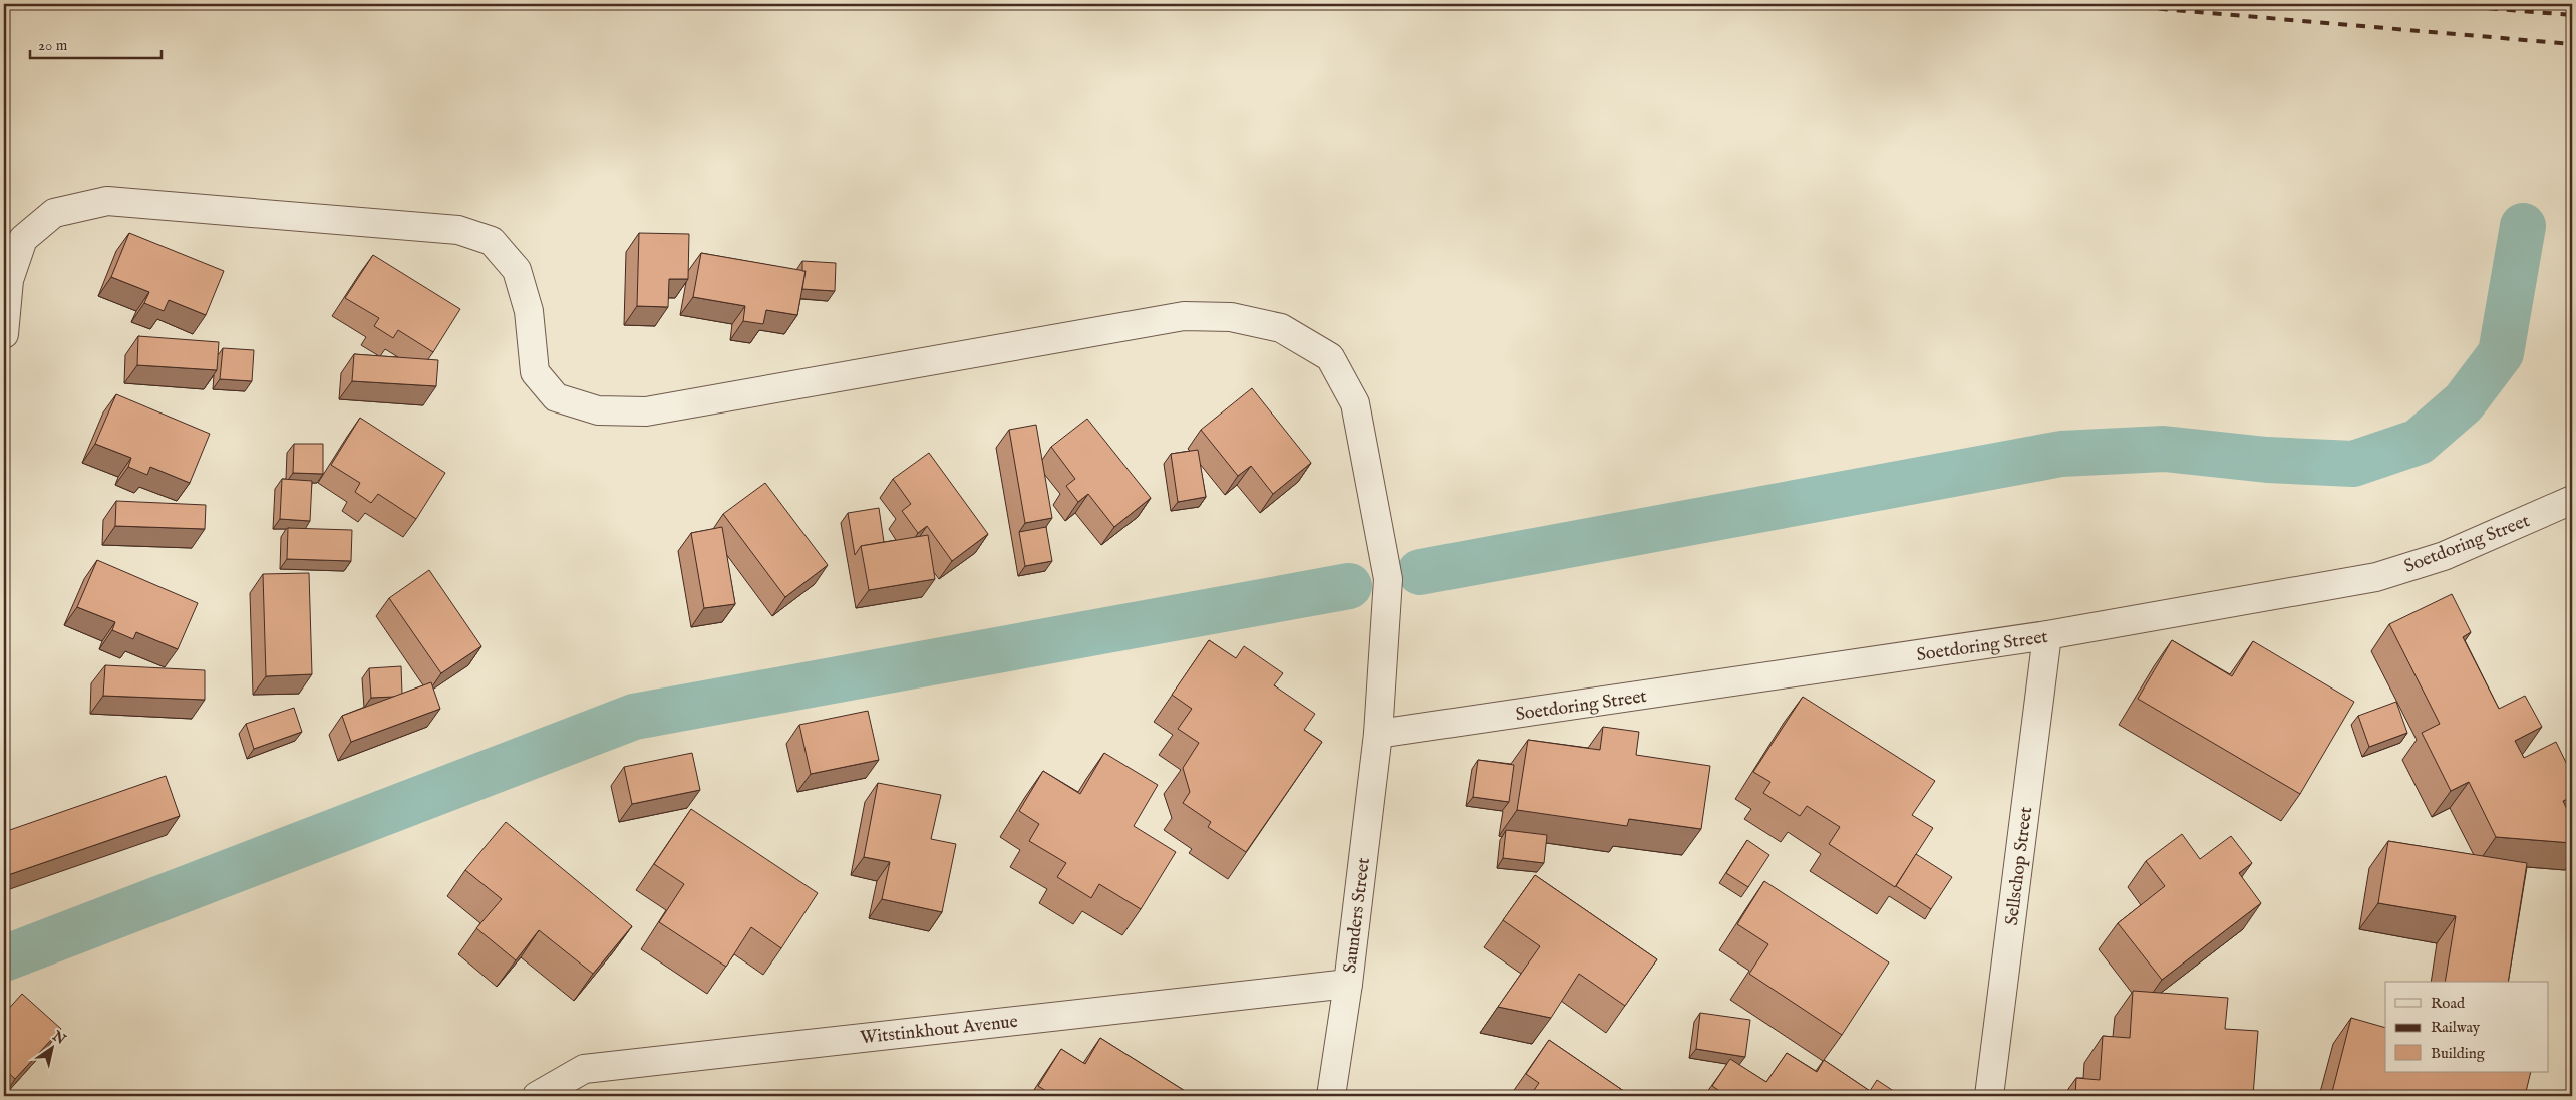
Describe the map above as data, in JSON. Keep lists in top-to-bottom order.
{
  "streets": {
    "street": [
      "Soetdoring Street",
      "Sellschop Street",
      "Saunders Street",
      "Witstinkhout Avenue"
    ]
  },
  "crossings": [
    ["Soetdoring Street", "Sellschop Street"],
    ["Soetdoring Street", "Saunders Street"],
    ["Saunders Street", "Witstinkhout Avenue"]
  ],
  "legend": ["Road", "Railway", "Building"],
  "scale_bar": "20 m",
  "north": "top right"
}
